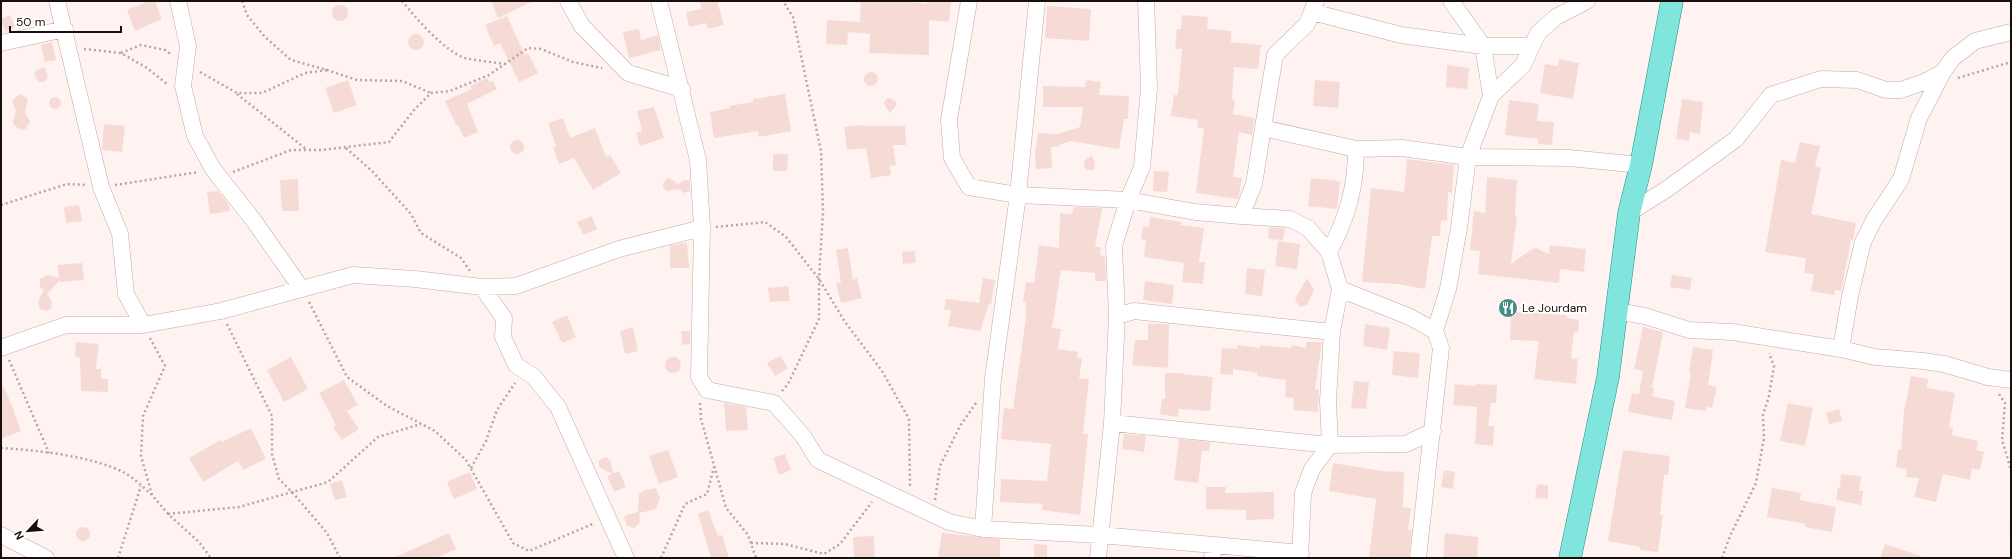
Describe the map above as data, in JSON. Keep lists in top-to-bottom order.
{
  "places": {
    "restaurant": ["Le Jourdam"]
  },
  "scale_bar": "50 m",
  "north": "bottom left"
}
